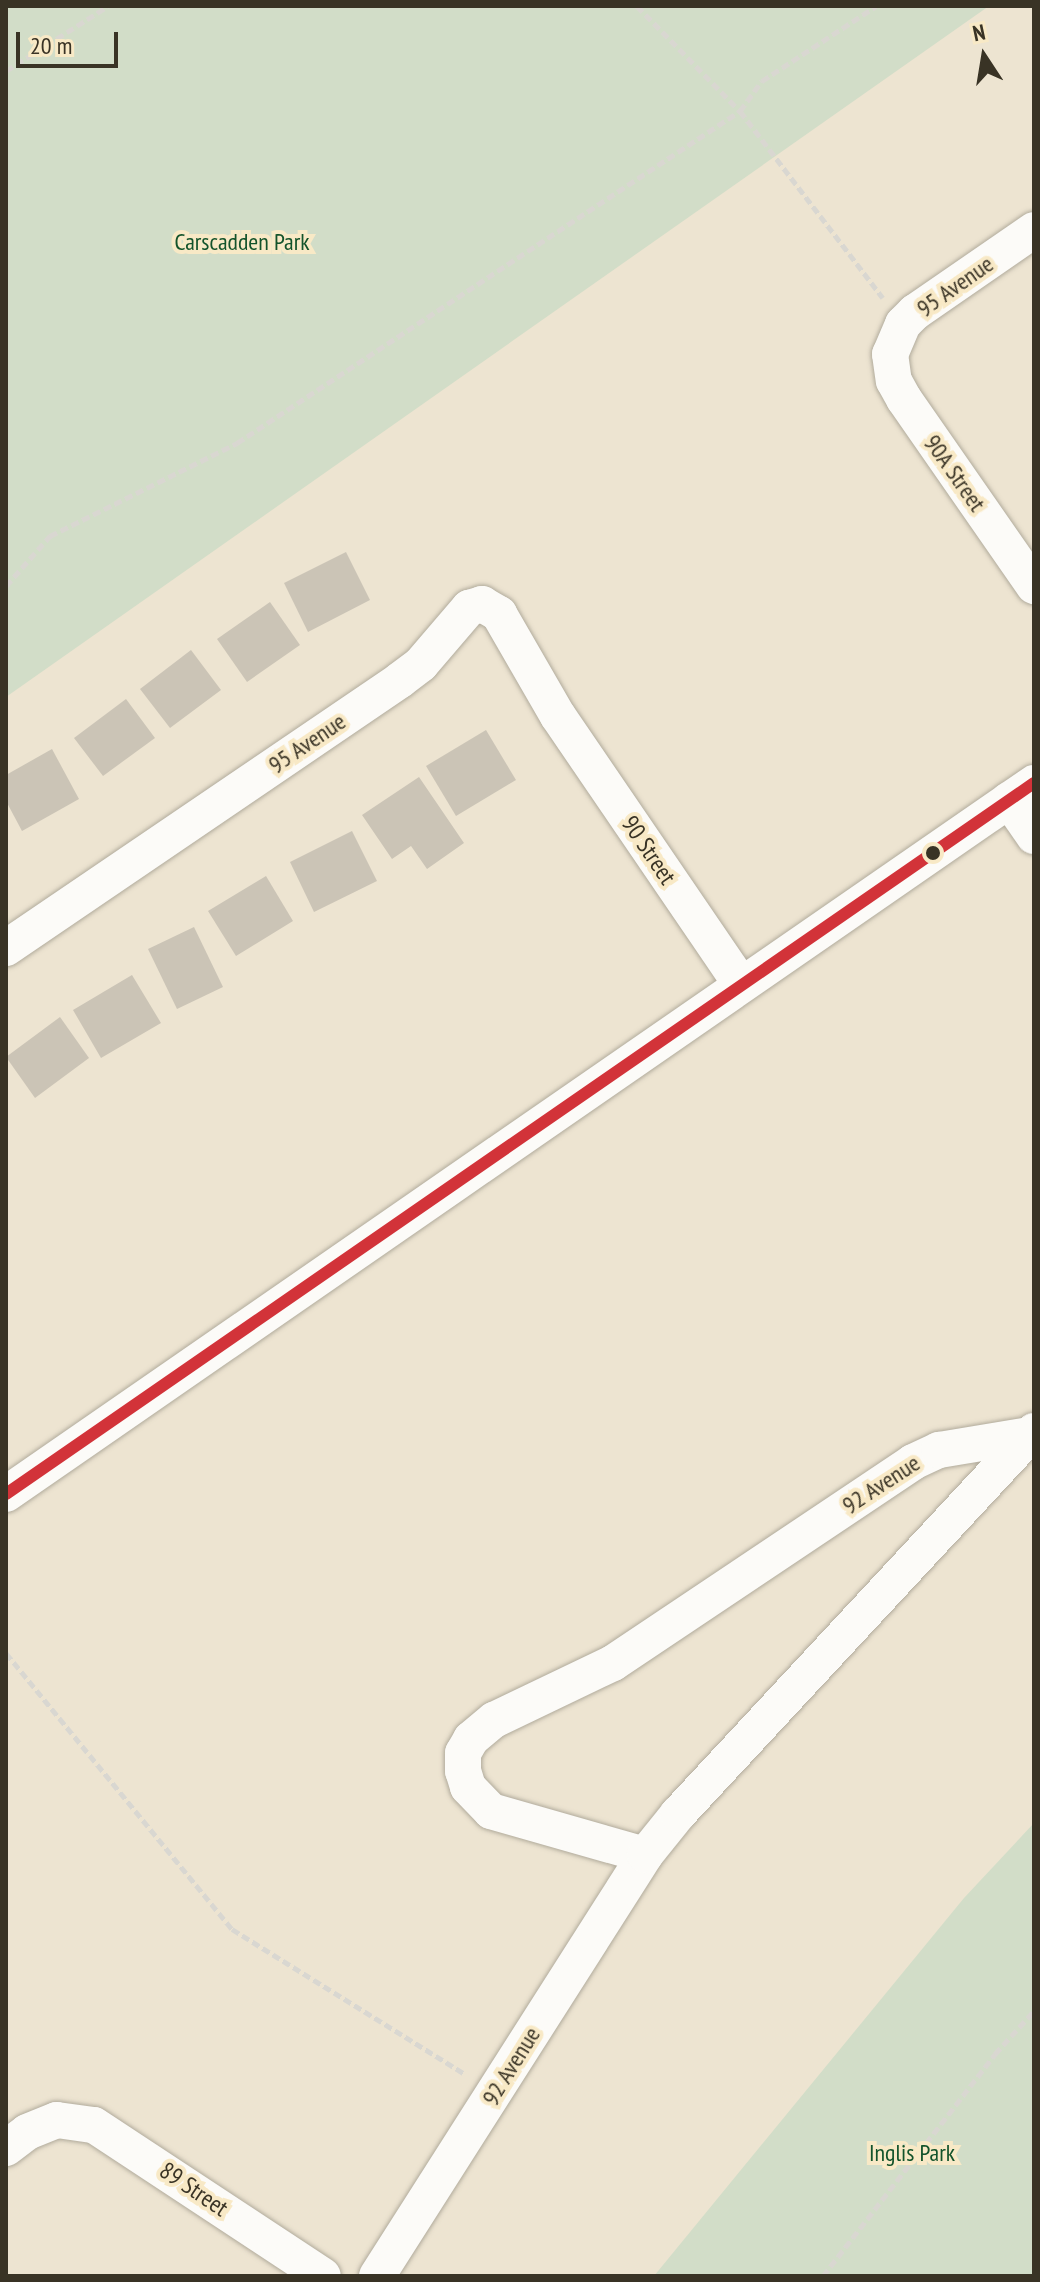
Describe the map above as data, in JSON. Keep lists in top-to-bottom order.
{
  "streets": {
    "street": [
      "95 Avenue",
      "90A Street",
      "90 Street",
      "92 Avenue",
      "89 Street"
    ]
  },
  "crossings": [
    ["95 Avenue", "90A Street"],
    ["95 Avenue", "90 Street"]
  ],
  "parks": ["Carscadden Park", "Inglis Park"],
  "scale_bar": "20 m",
  "north": "top"
}
